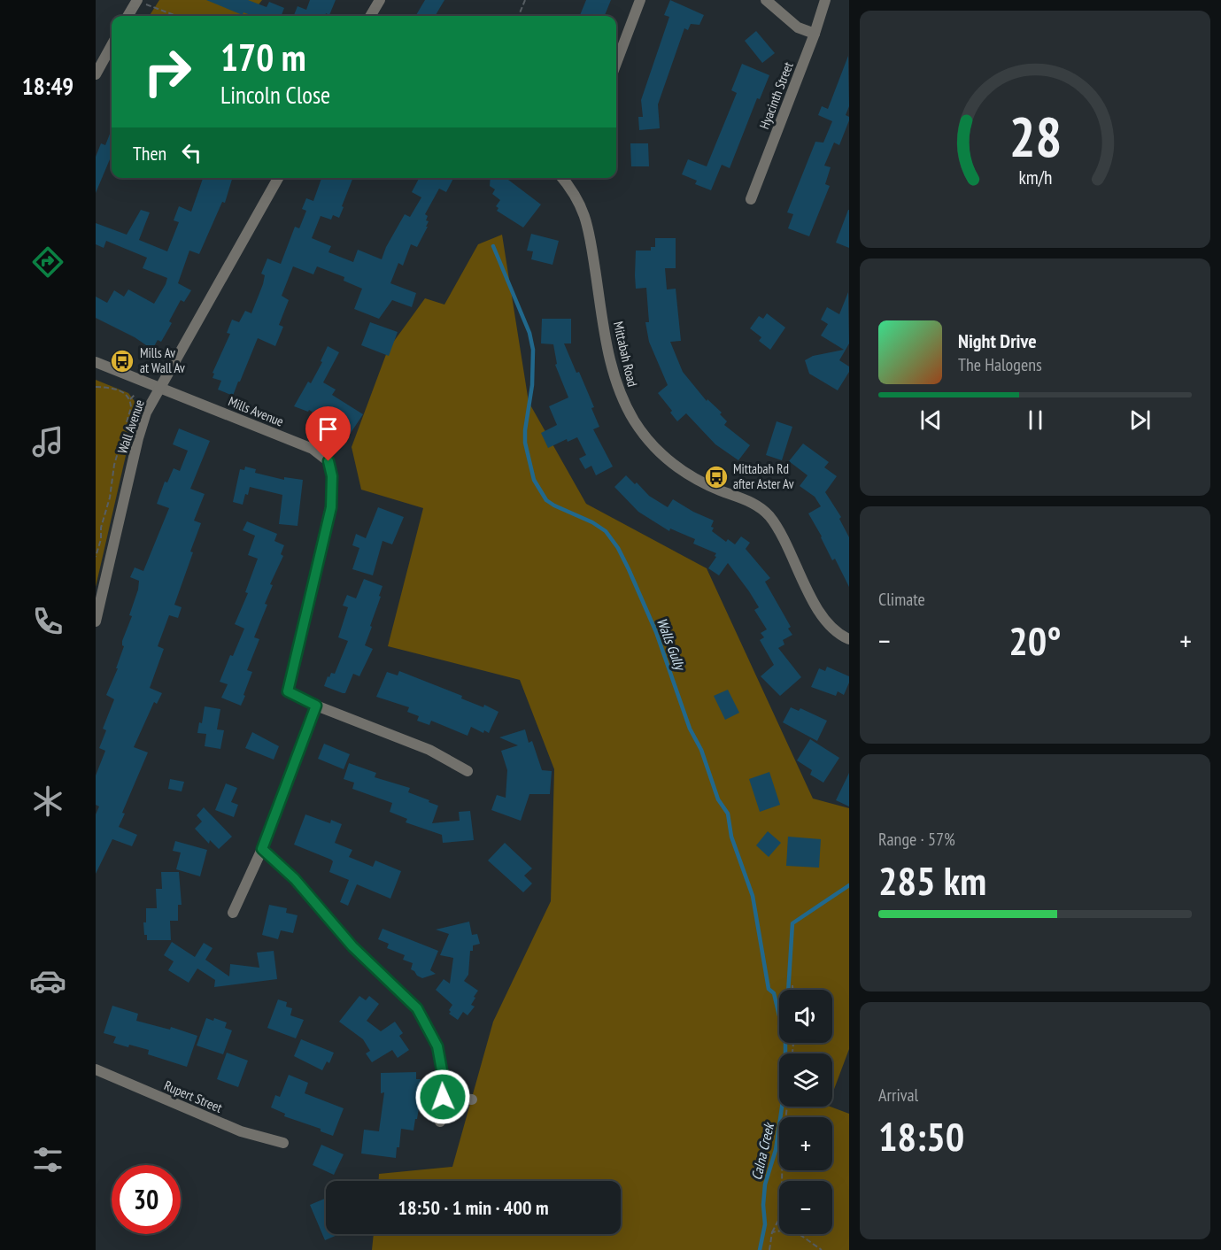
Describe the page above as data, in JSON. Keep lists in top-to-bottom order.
{
  "streets": {
    "street": [
      "Hyacinth Street",
      "Mittabah Road",
      "Mills Avenue",
      "Wall Avenue",
      "Rupert Street"
    ]
  },
  "crossings": [
    ["Mills Avenue", "Wall Avenue"]
  ],
  "water": ["Walls Gully", "Calna Creek"],
  "places": {
    "bus stop": ["Mills Av at Wall Av", "Mittabah Rd after Aster Av"]
  },
  "page": {
    "tabs": "18:49",
    "turn": ["170 m", "Lincoln Close"],
    "then": "Then",
    "song": ["Night Drive", "The Halogens"],
    "tile": [
      "Climate",
      ["Range · 57%", "285 km"],
      ["Arrival", "18:50"]
    ],
    "heat": ["−", "20°", "+"],
    "map_buttons": ["+", "−"],
    "limit": "30",
    "trip": "18:50 · 1 min · 400 m",
    "gauge": ["28", "km/h"]
  }
}
